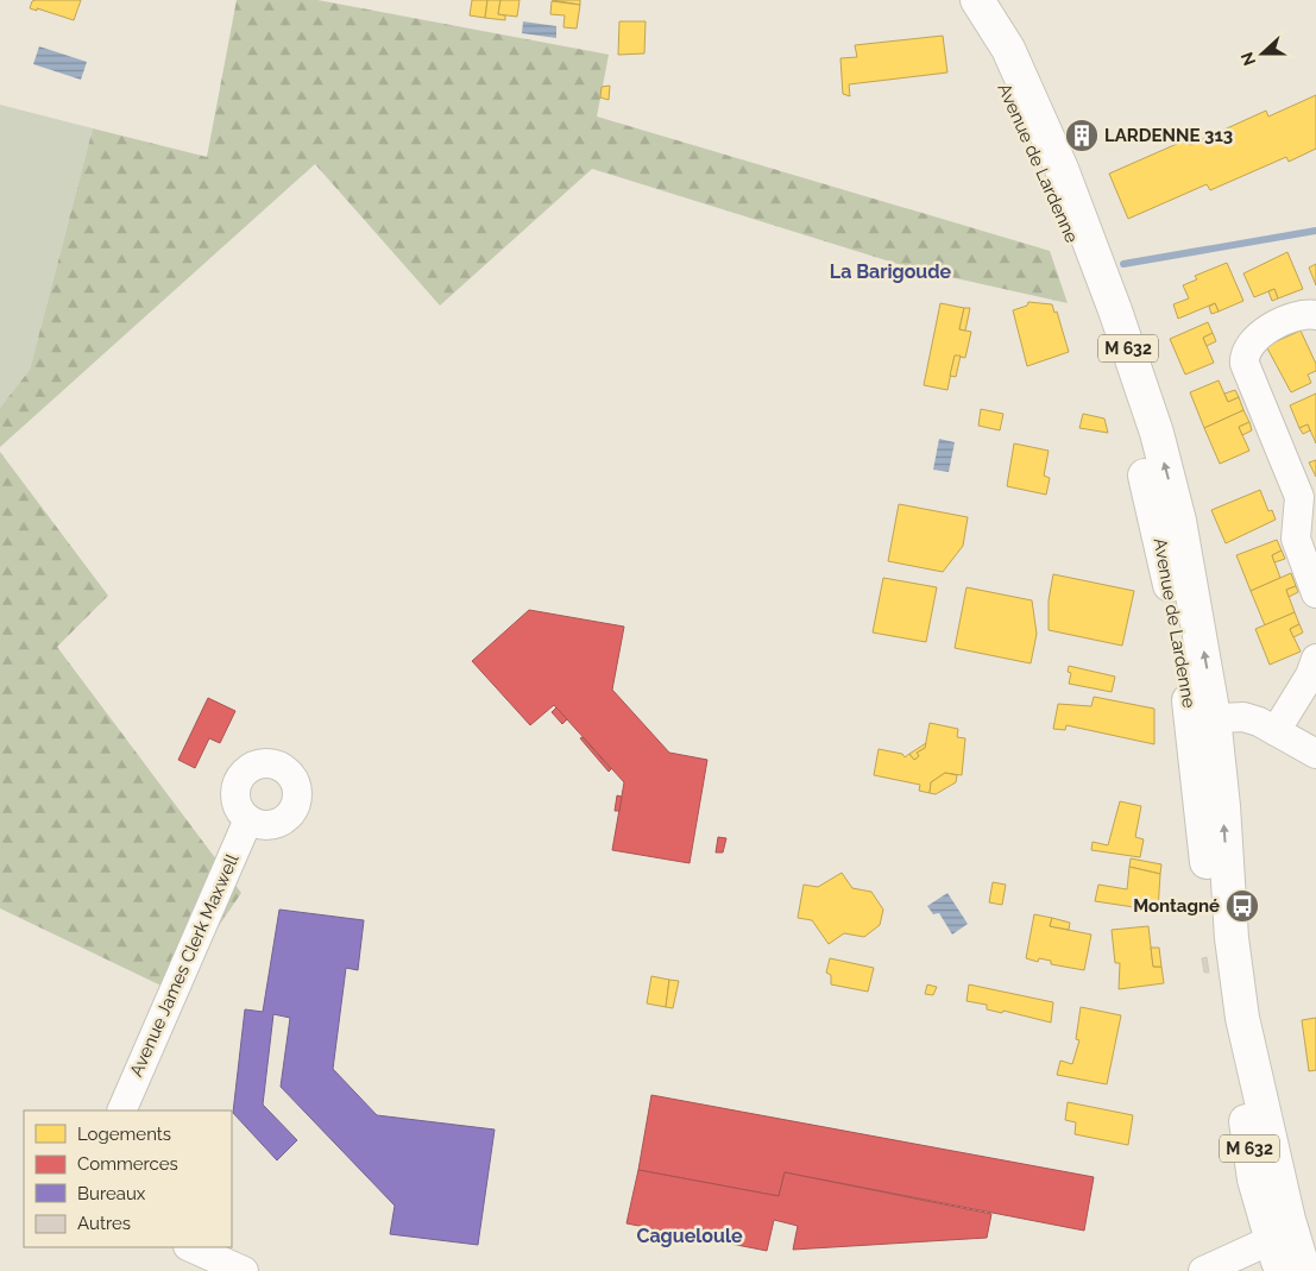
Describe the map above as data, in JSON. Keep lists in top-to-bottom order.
{
  "streets": {
    "main road": ["Avenue de Lardenne", "M 632"],
    "street": ["Avenue James Clerk Maxwell"]
  },
  "districts": ["La Barigoude", "Cagueloule"],
  "places": {
    "building": ["LARDENNE 313"],
    "bus stop": ["Montagné"]
  },
  "legend": [
    "Logements",
    "Commerces",
    "Bureaux",
    "Autres"
  ],
  "north": "left"
}
